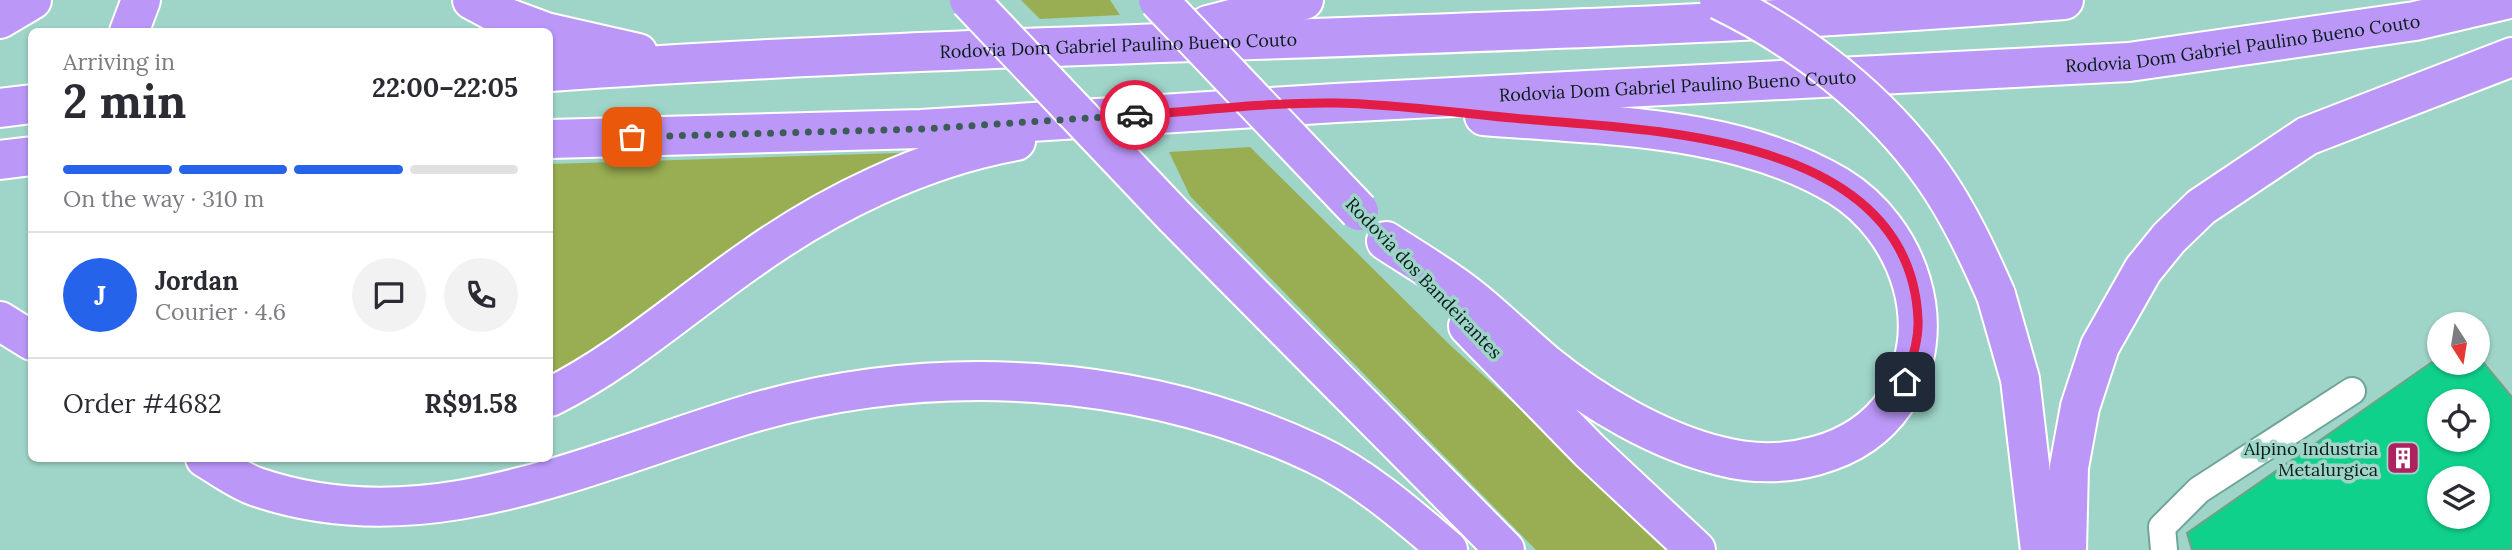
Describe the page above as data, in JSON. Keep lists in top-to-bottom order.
{
  "streets": {
    "highway": ["Rodovia Dom Gabriel Paulino Bueno Couto", "Rodovia dos Bandeirantes"]
  },
  "places": {
    "building": ["Alpino Industria Metalurgica"]
  },
  "north": "bottom",
  "page": {
    "heading": ["2 min", "Arriving in", "22:00–22:05"],
    "panel": [
      "Jordan",
      "Courier · 4.6",
      "Order #4682",
      "R$91.58"
    ],
    "bar": "On the way · 310 m",
    "round": "J"
  }
}
